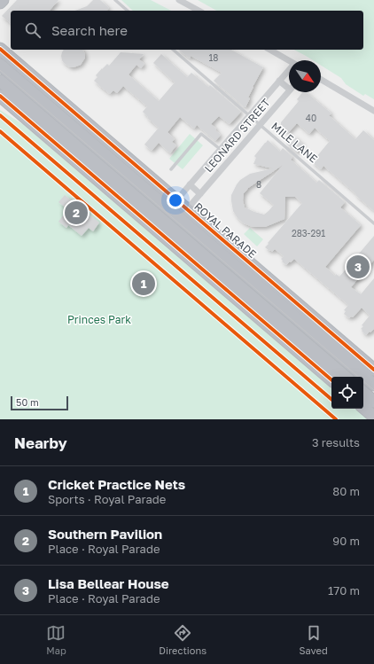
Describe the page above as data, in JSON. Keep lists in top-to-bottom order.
{
  "streets": {
    "highway": ["ROYAL PARADE"],
    "street": ["LEONARD STREET"],
    "lane": ["MILE LANE"]
  },
  "crossings": [
    ["LEONARD STREET", "MILE LANE"],
    ["LEONARD STREET", "ROYAL PARADE"]
  ],
  "parks": ["Princes Park"],
  "house_numbers": [
    "18",
    "40",
    "8",
    "283-291"
  ],
  "scale_bar": "50 m",
  "north": "bottom right",
  "page": {
    "search": "Search here",
    "pins": ["2", "3", "1"],
    "scale": "50 m",
    "heading": ["Nearby", "3 results"],
    "list": [
      {
        "mark": "1",
        "name": "Cricket Practice Nets",
        "note": "Sports · Royal Parade",
        "value": "80 m"
      },
      {
        "mark": "2",
        "name": "Southern Pavilion",
        "note": "Place · Royal Parade",
        "value": "90 m"
      },
      {
        "mark": "3",
        "name": "Lisa Bellear House",
        "note": "Place · Royal Parade",
        "value": "170 m"
      }
    ],
    "nav": ["Map", "Directions", "Saved"]
  }
}
